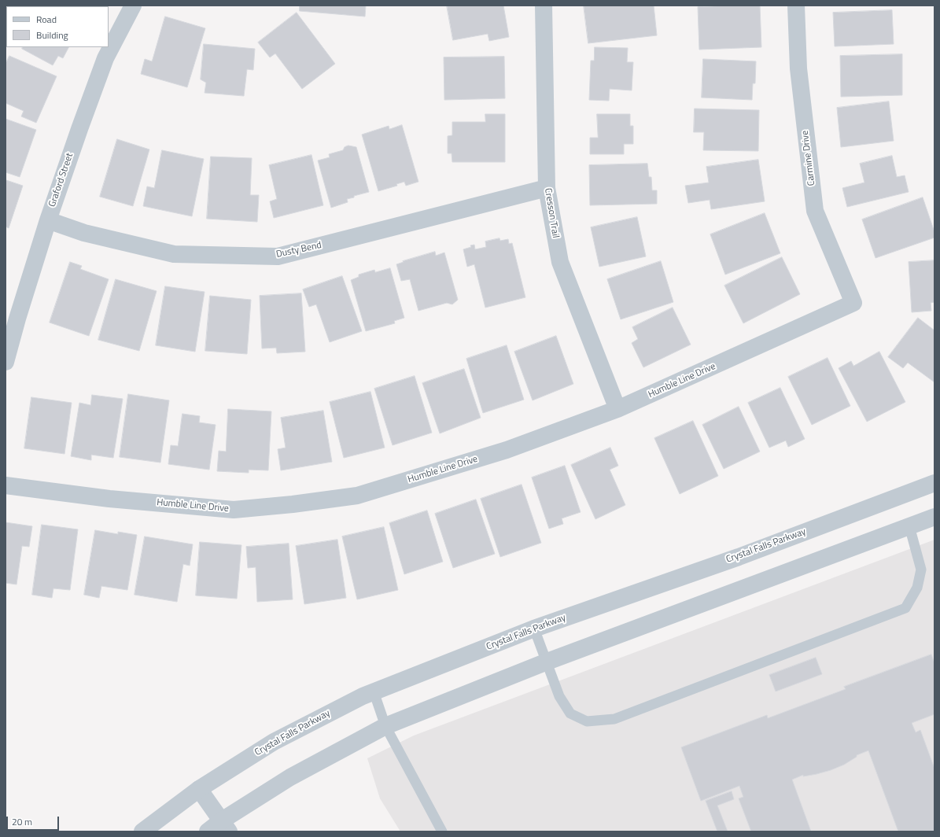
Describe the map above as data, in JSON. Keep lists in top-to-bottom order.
{
  "streets": {
    "street": [
      "Carmine Drive",
      "Graford Street",
      "Cresson Trail",
      "Dusty Bend",
      "Humble Line Drive",
      "Crystal Falls Parkway"
    ]
  },
  "crossings": [
    ["Carmine Drive", "Humble Line Drive"],
    ["Graford Street", "Dusty Bend"],
    ["Cresson Trail", "Dusty Bend"],
    ["Cresson Trail", "Humble Line Drive"]
  ],
  "legend": ["Road", "Building"],
  "scale_bar": "20 m"
}
